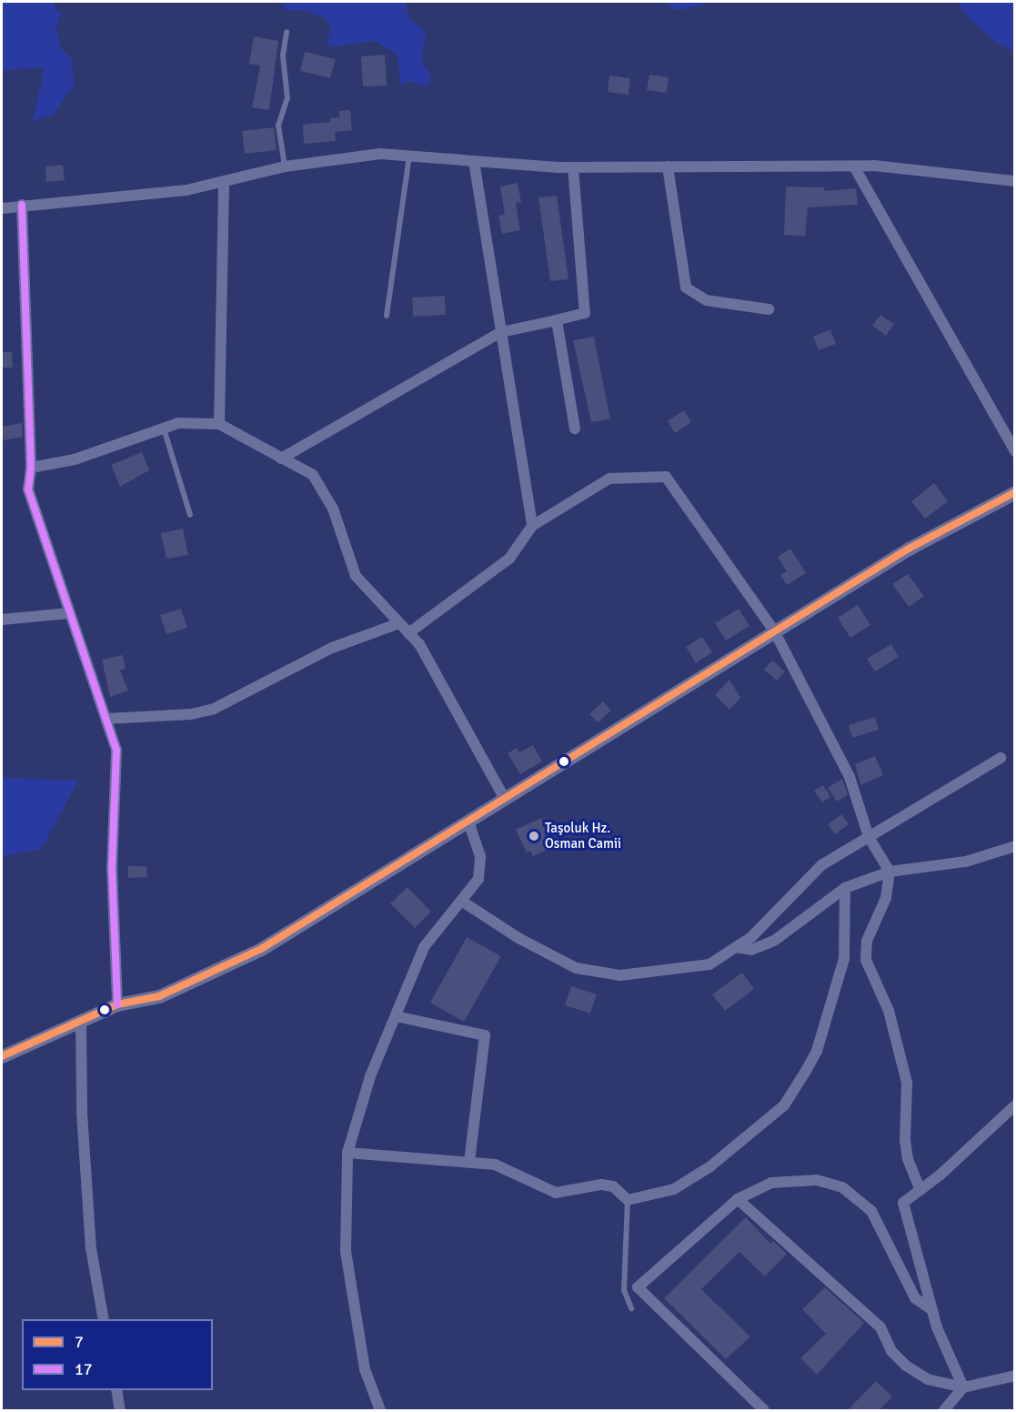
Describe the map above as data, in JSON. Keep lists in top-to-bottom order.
{
  "places": ["Taşoluk Hz. Osman Camii"],
  "lines": ["transit line 17", "transit line 7"],
  "legend": ["7", "17"]
}
